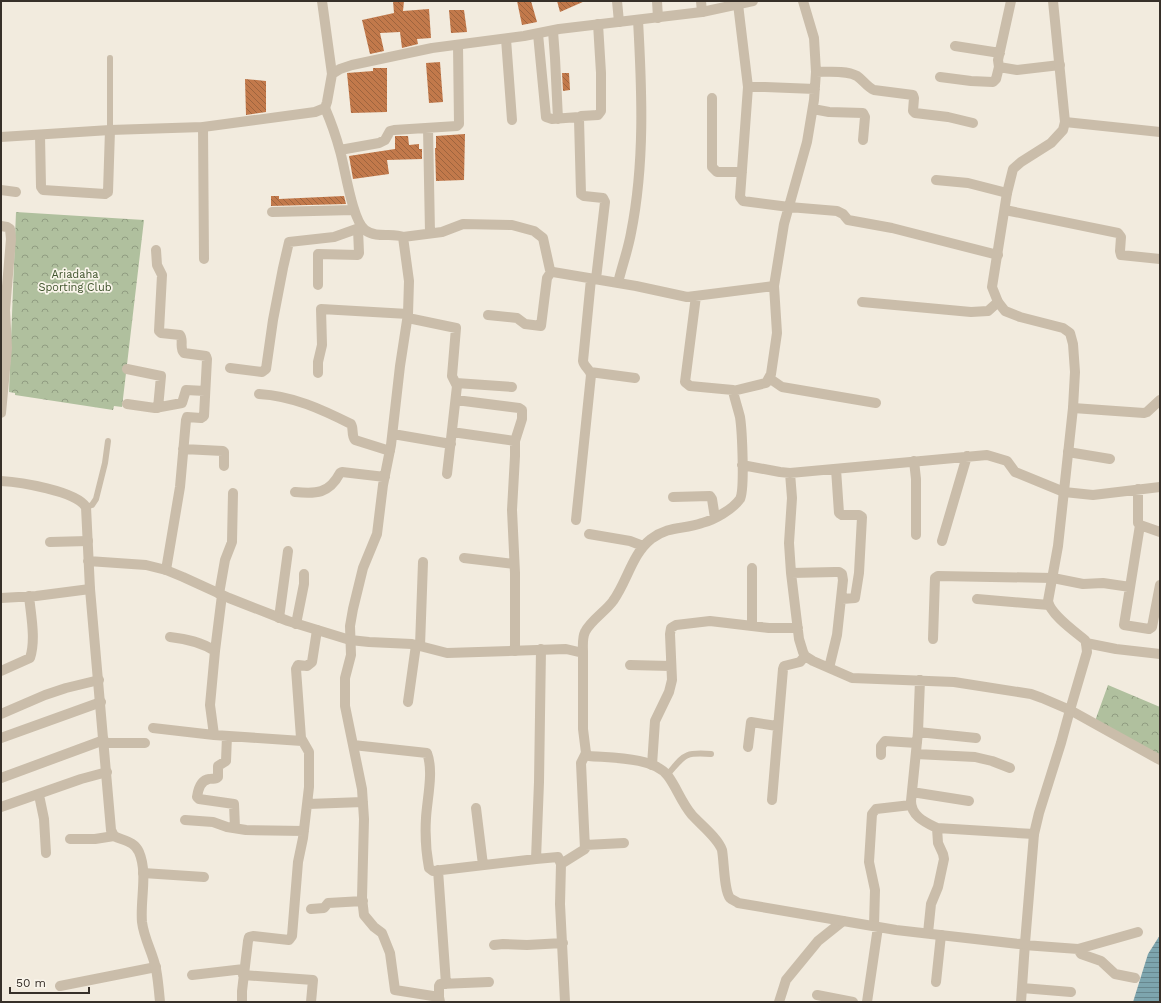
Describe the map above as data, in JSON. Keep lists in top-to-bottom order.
{
  "parks": ["Ariadaha Sporting Club"],
  "scale_bar": "50 m"
}
